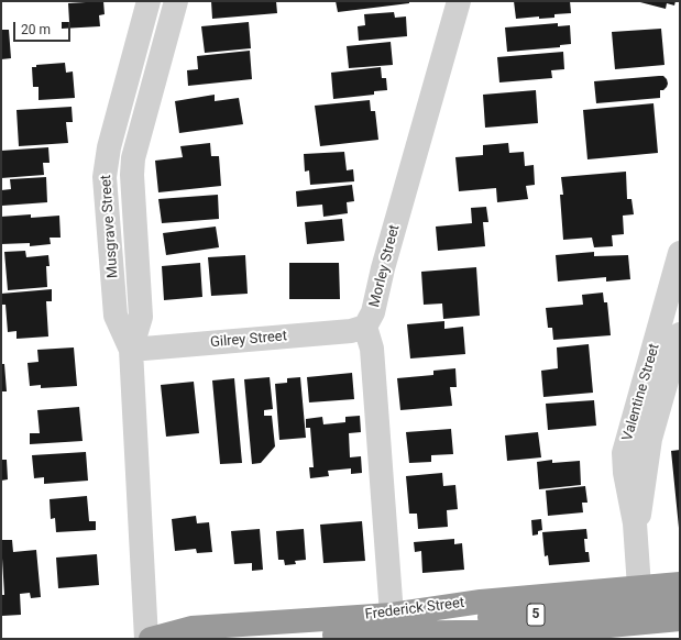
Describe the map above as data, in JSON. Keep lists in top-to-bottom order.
{
  "streets": {
    "highway": ["Frederick Street", "5"],
    "street": [
      "Musgrave Street",
      "Morley Street",
      "Gilrey Street",
      "Valentine Street"
    ]
  },
  "crossings": [
    ["Musgrave Street", "Gilrey Street"],
    ["Morley Street", "Gilrey Street"],
    ["Morley Street", "Frederick Street"],
    ["Morley Street", "5"],
    ["Valentine Street", "Frederick Street"],
    ["Frederick Street", "5"]
  ],
  "scale_bar": "20 m"
}
